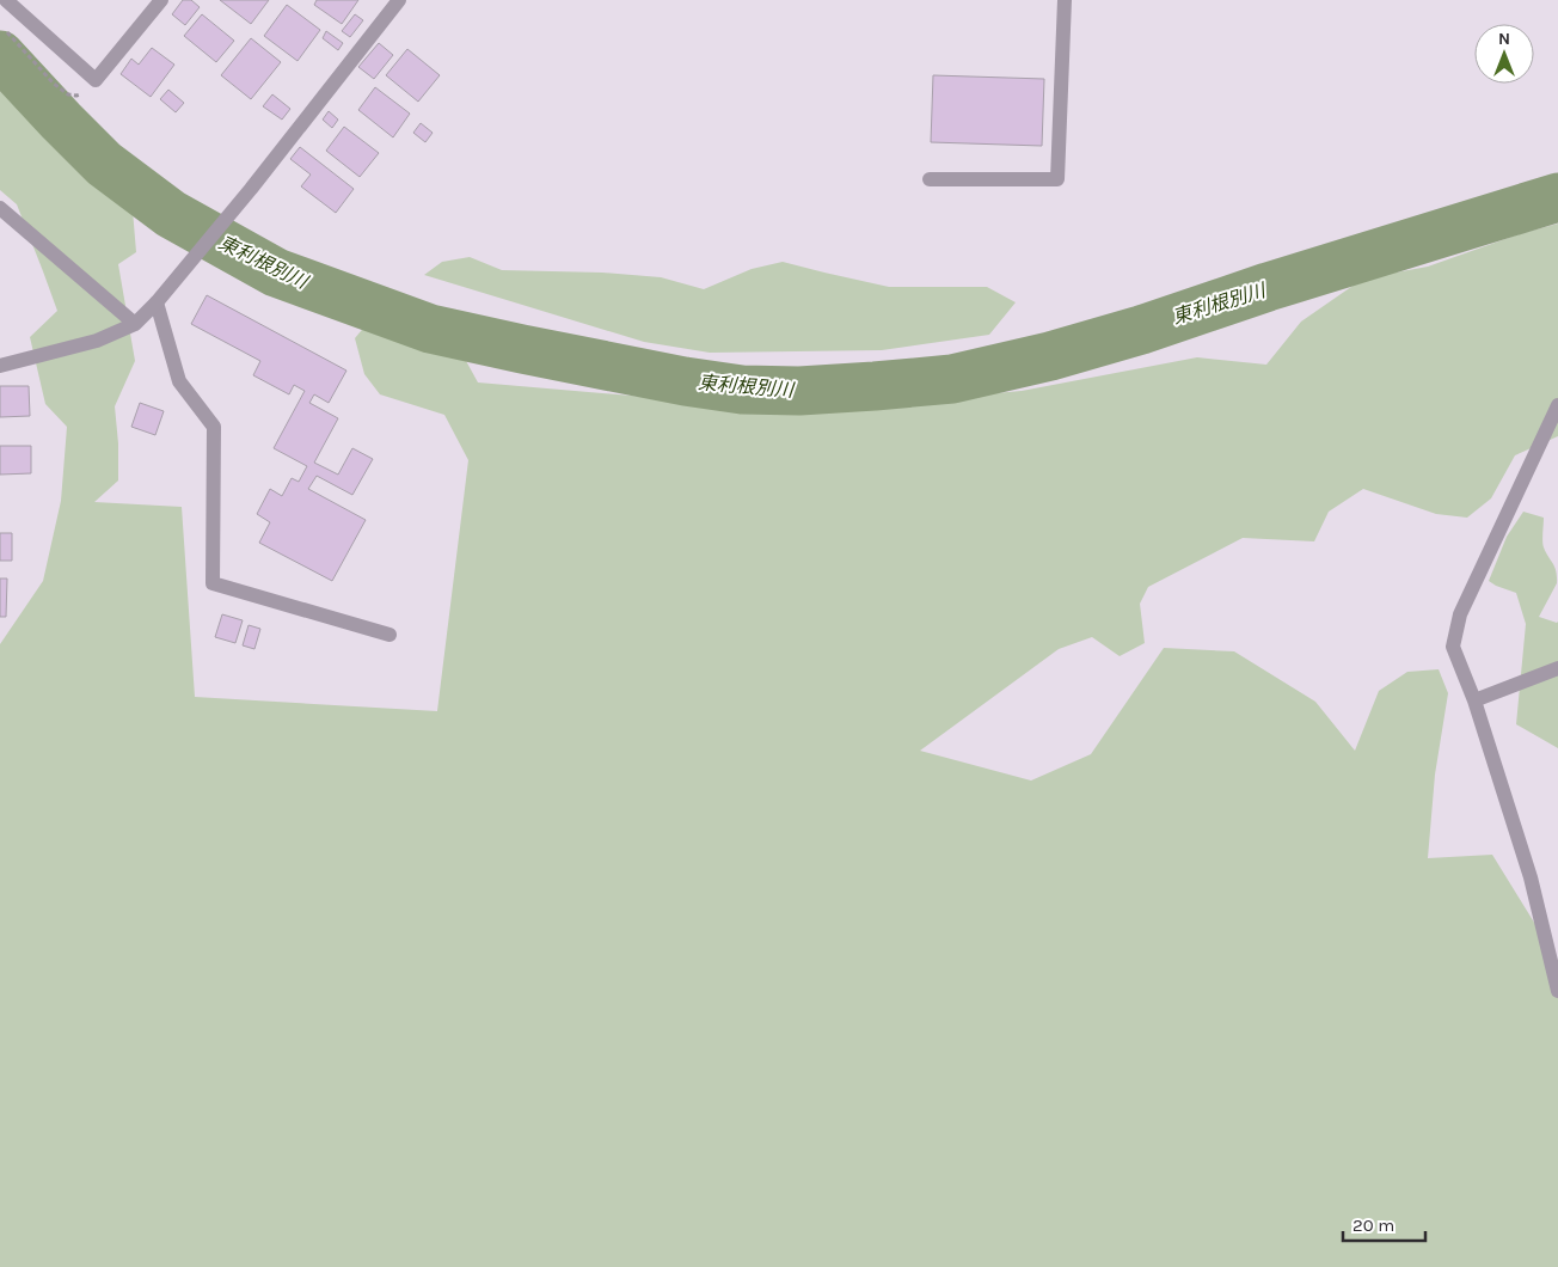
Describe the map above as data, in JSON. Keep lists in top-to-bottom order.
{
  "water": ["東利根別川"],
  "scale_bar": "20 m",
  "north": "top"
}
